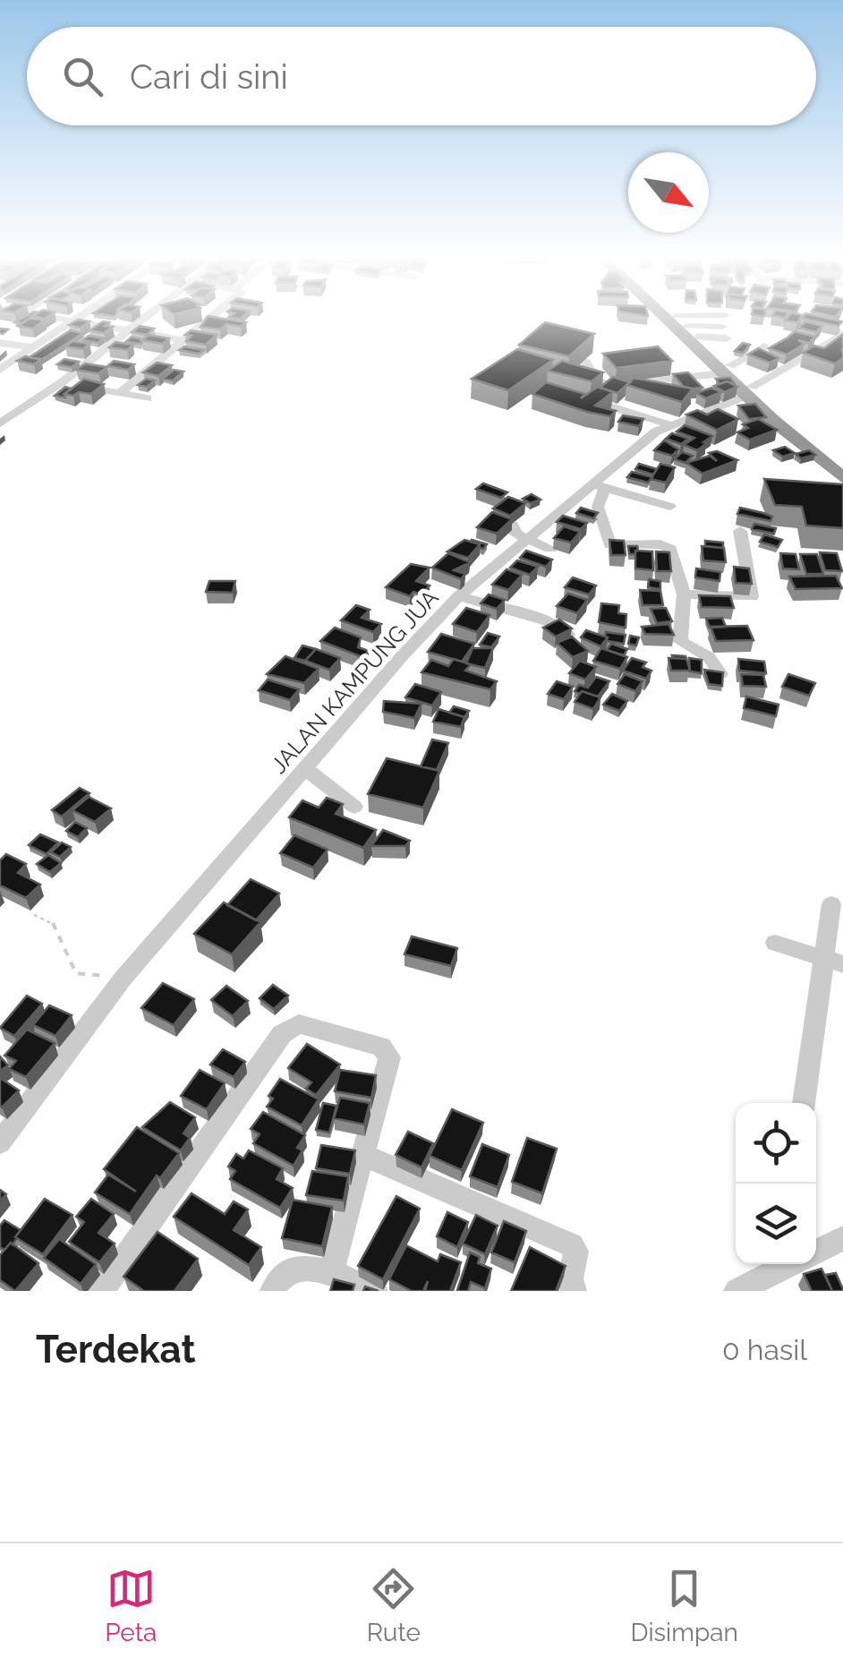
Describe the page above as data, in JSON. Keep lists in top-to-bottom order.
{
  "streets": {
    "street": ["JALAN KAMPUNG JUA"]
  },
  "north": "bottom right",
  "page": {
    "search": "Cari di sini",
    "heading": ["Terdekat", "0 hasil"],
    "nav": ["Peta", "Rute", "Disimpan"]
  }
}
